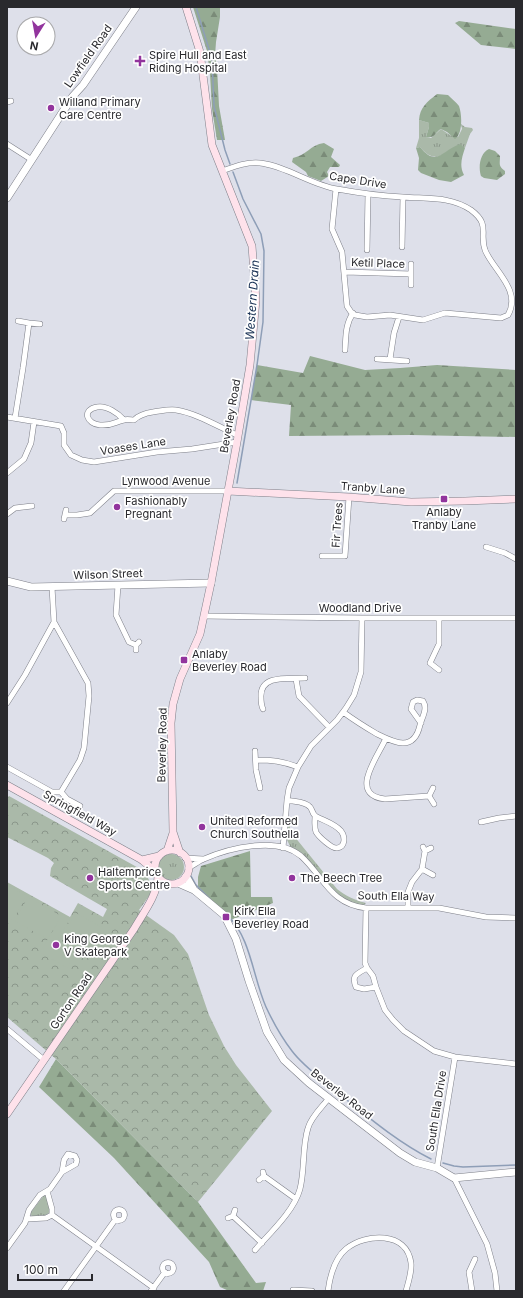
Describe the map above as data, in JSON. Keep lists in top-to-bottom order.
{
  "streets": {
    "main road": [
      "Beverley Road",
      "Tranby Lane",
      "Springfield Way",
      "Gorton Road"
    ],
    "street": [
      "Lowfield Road",
      "Cape Drive",
      "Ketil Place",
      "Voases Lane",
      "Lynwood Avenue",
      "Fir Trees",
      "Wilson Street",
      "Woodland Drive",
      "South Ella Way",
      "South Ella Drive"
    ]
  },
  "crossings": [
    ["Cape Drive", "Beverley Road"],
    ["Beverley Road", "Voases Lane"],
    ["Beverley Road", "Lynwood Avenue"],
    ["Beverley Road", "Tranby Lane"],
    ["Beverley Road", "Wilson Street"],
    ["Beverley Road", "Woodland Drive"],
    ["Beverley Road", "Springfield Way"],
    ["Beverley Road", "South Ella Way"],
    ["Beverley Road", "Gorton Road"],
    ["Beverley Road", "South Ella Drive"],
    ["Lynwood Avenue", "Tranby Lane"],
    ["Tranby Lane", "Fir Trees"],
    ["Springfield Way", "South Ella Way"],
    ["Springfield Way", "Gorton Road"],
    ["South Ella Way", "Gorton Road"]
  ],
  "water": ["Western Drain"],
  "places": {
    "health": ["Spire Hull and East Riding Hospital"],
    "other": [
      "Willand Primary Care Centre",
      "Fashionably Pregnant",
      "United Reformed Church Southella",
      "Haltemprice Sports Centre",
      "The Beech Tree",
      "King George V Skatepark"
    ],
    "transit": ["Anlaby Tranby Lane", "Anlaby Beverley Road", "Kirk Ella Beverley Road"]
  },
  "scale_bar": "100 m",
  "north": "bottom"
}
